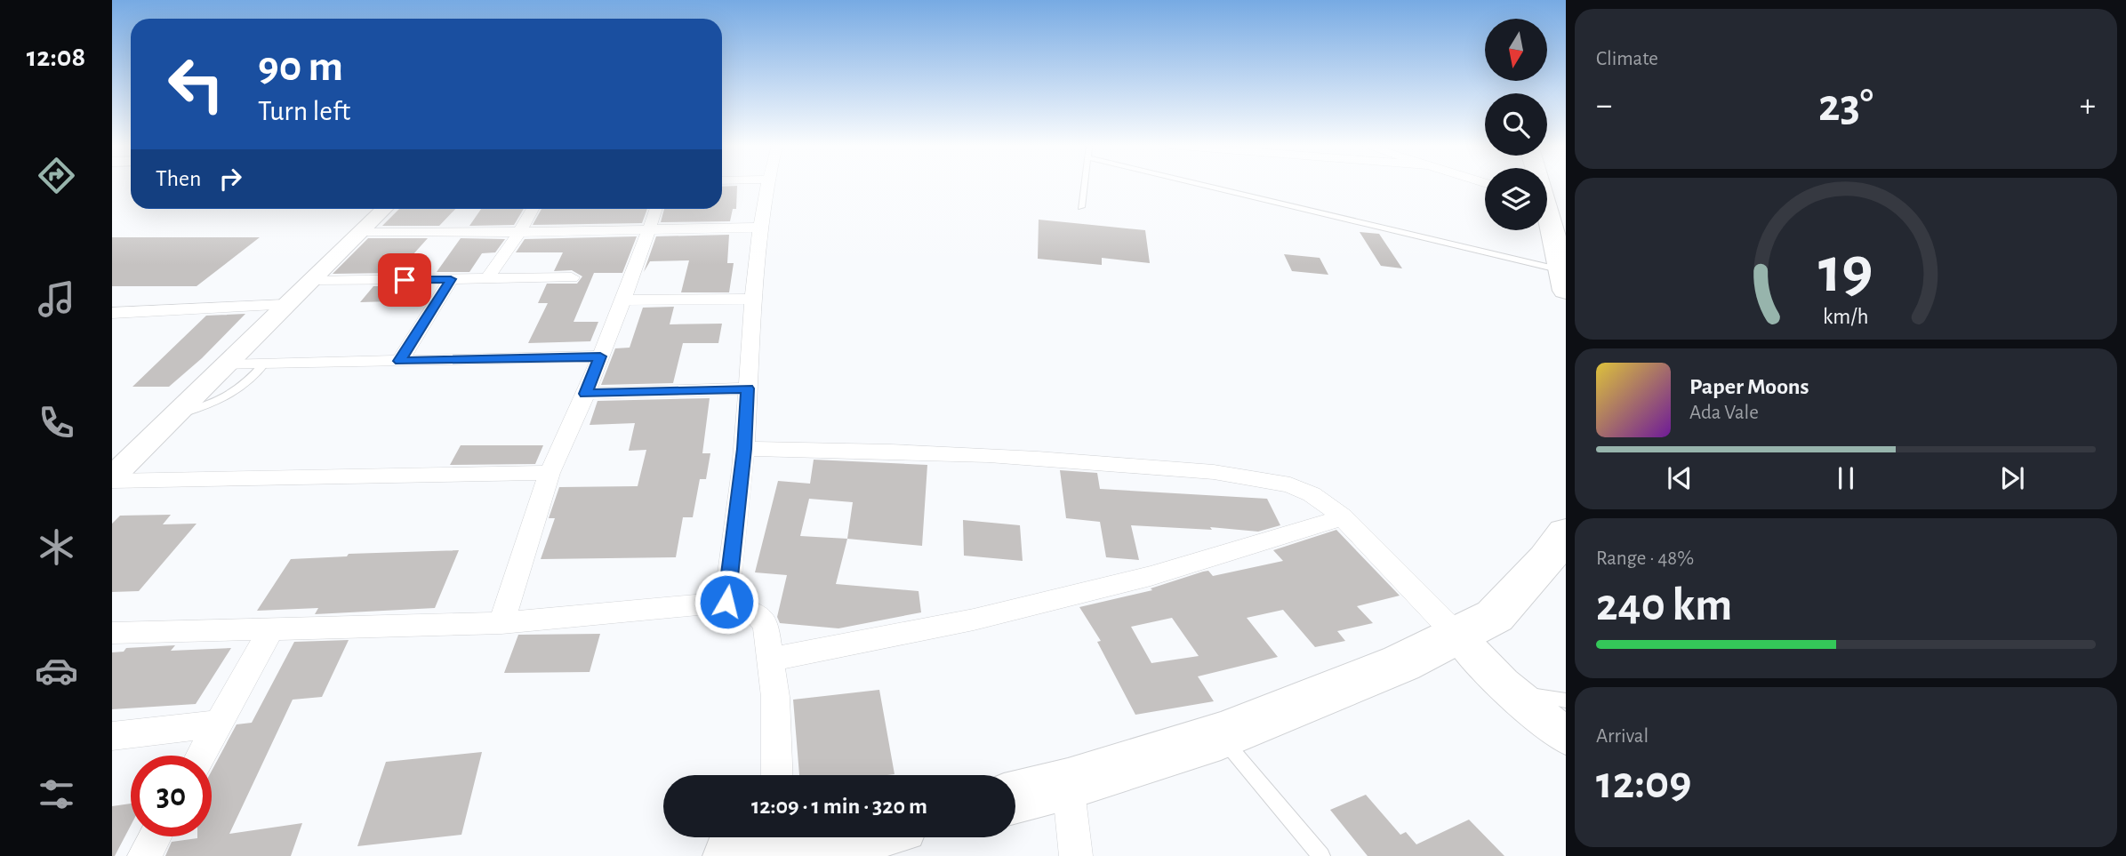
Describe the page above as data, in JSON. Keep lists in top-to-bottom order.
{
  "north": "bottom",
  "page": {
    "tabs": "12:08",
    "tile": [
      "Climate",
      ["Range · 48%", "240 km"],
      ["Arrival", "12:09"]
    ],
    "turn": ["90 m", "Turn left"],
    "heat": ["−", "23°", "+"],
    "then": "Then",
    "song": ["Paper Moons", "Ada Vale"],
    "limit": "30",
    "trip": "12:09 · 1 min · 320 m",
    "gauge": ["19", "km/h"]
  }
}
